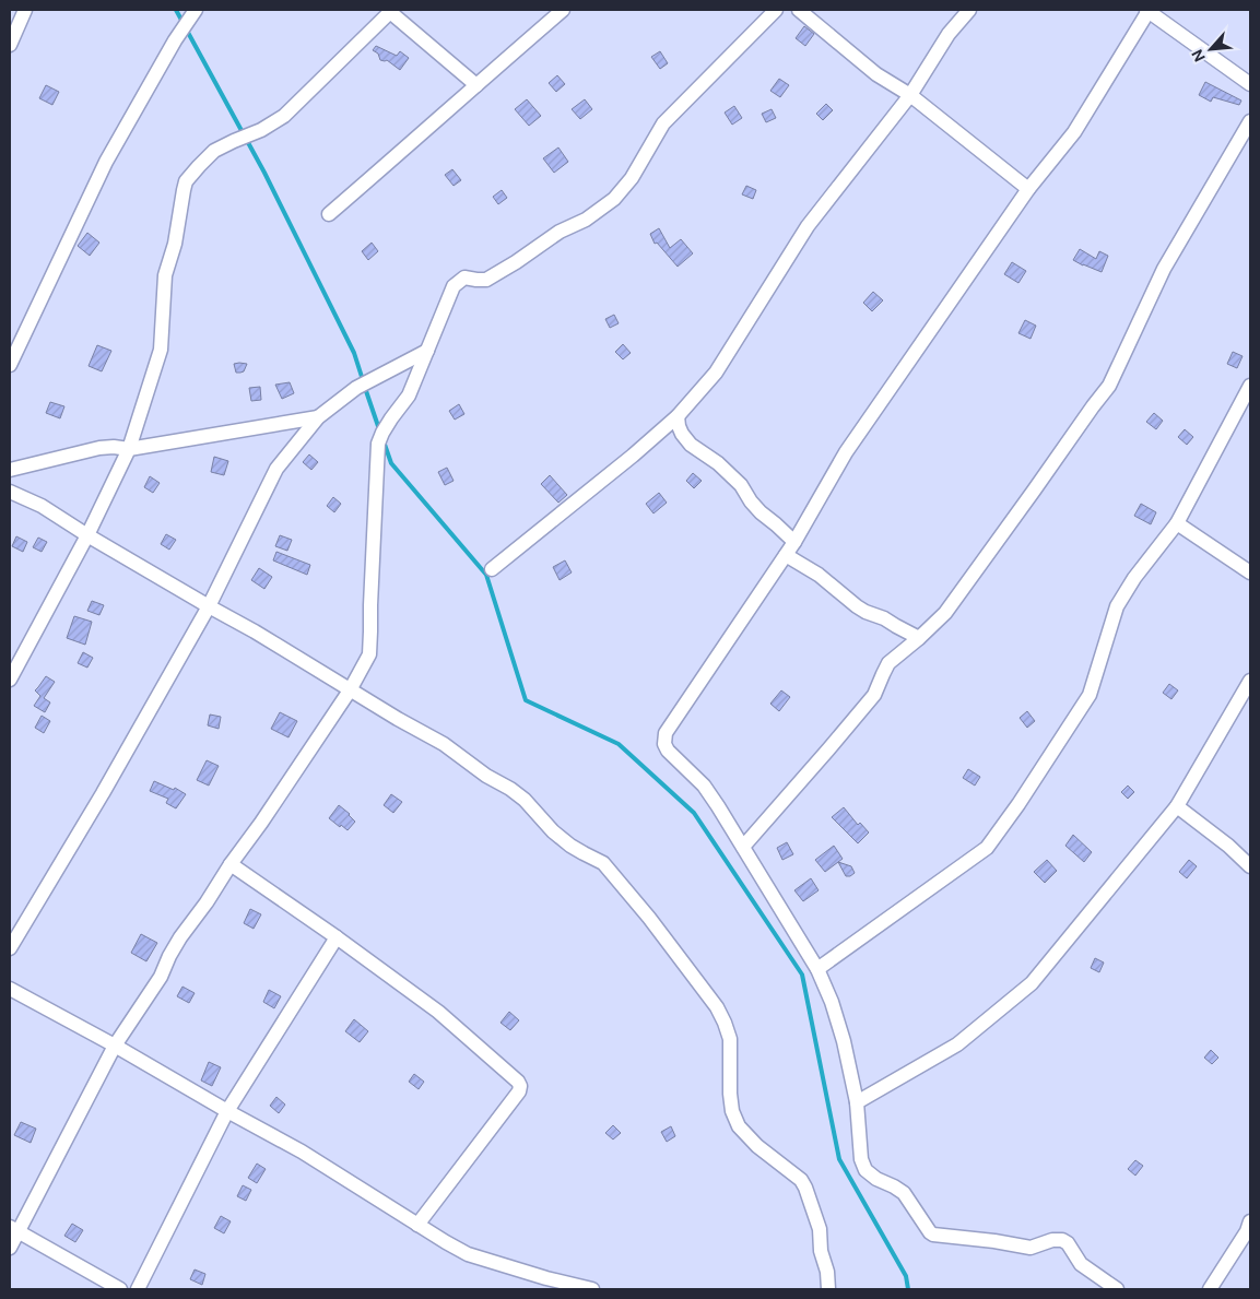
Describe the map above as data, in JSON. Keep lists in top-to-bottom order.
{
  "north": "bottom left"
}
